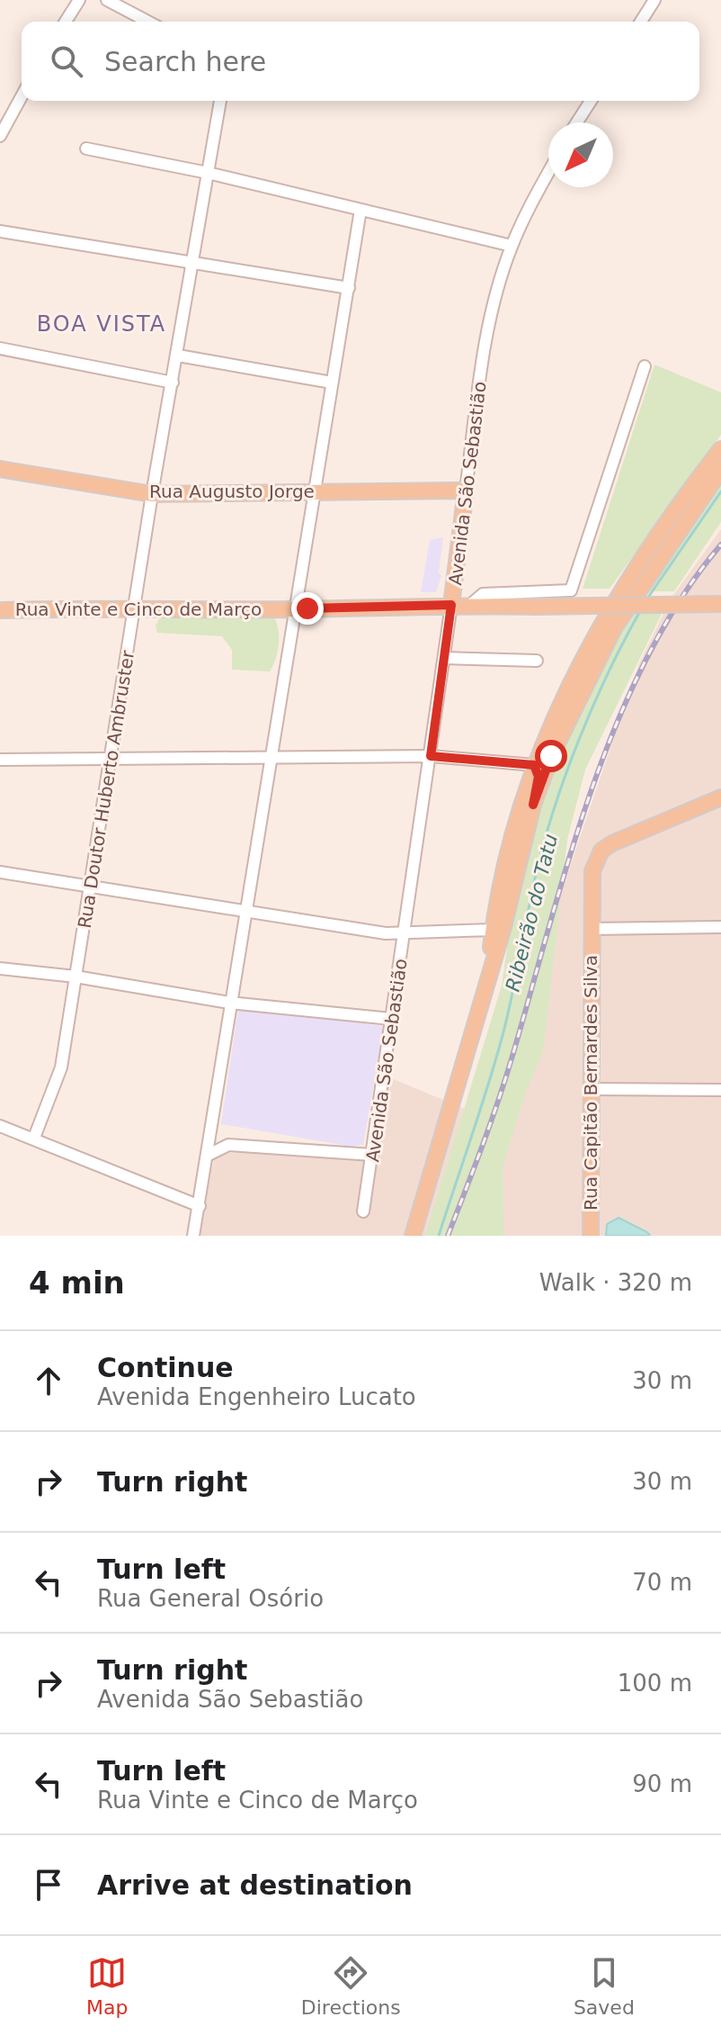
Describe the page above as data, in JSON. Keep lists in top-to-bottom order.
{
  "streets": {
    "main road": [
      "Avenida São Sebastião",
      "Rua Augusto Jorge",
      "Rua Vinte e Cinco de Março",
      "Rua Capitão Bernardes Silva"
    ],
    "street": ["Rua Doutor Huberto Ambruster"]
  },
  "crossings": [
    ["Avenida São Sebastião", "Rua Augusto Jorge"],
    ["Avenida São Sebastião", "Rua Vinte e Cinco de Março"],
    ["Rua Augusto Jorge", "Rua Doutor Huberto Ambruster"],
    ["Rua Vinte e Cinco de Março", "Rua Doutor Huberto Ambruster"]
  ],
  "districts": ["BOA VISTA"],
  "water": ["Ribeirão do Tatu"],
  "north": "bottom left",
  "page": {
    "search": "Search here",
    "heading": ["4 min", "Walk · 320 m"],
    "list": [
      ["Continue", "Avenida Engenheiro Lucato", "30 m"],
      ["Turn right", "30 m"],
      ["Turn left", "Rua General Osório", "70 m"],
      ["Turn right", "Avenida São Sebastião", "100 m"],
      ["Turn left", "Rua Vinte e Cinco de Março", "90 m"],
      "Arrive at destination"
    ],
    "nav": ["Map", "Directions", "Saved"]
  }
}
